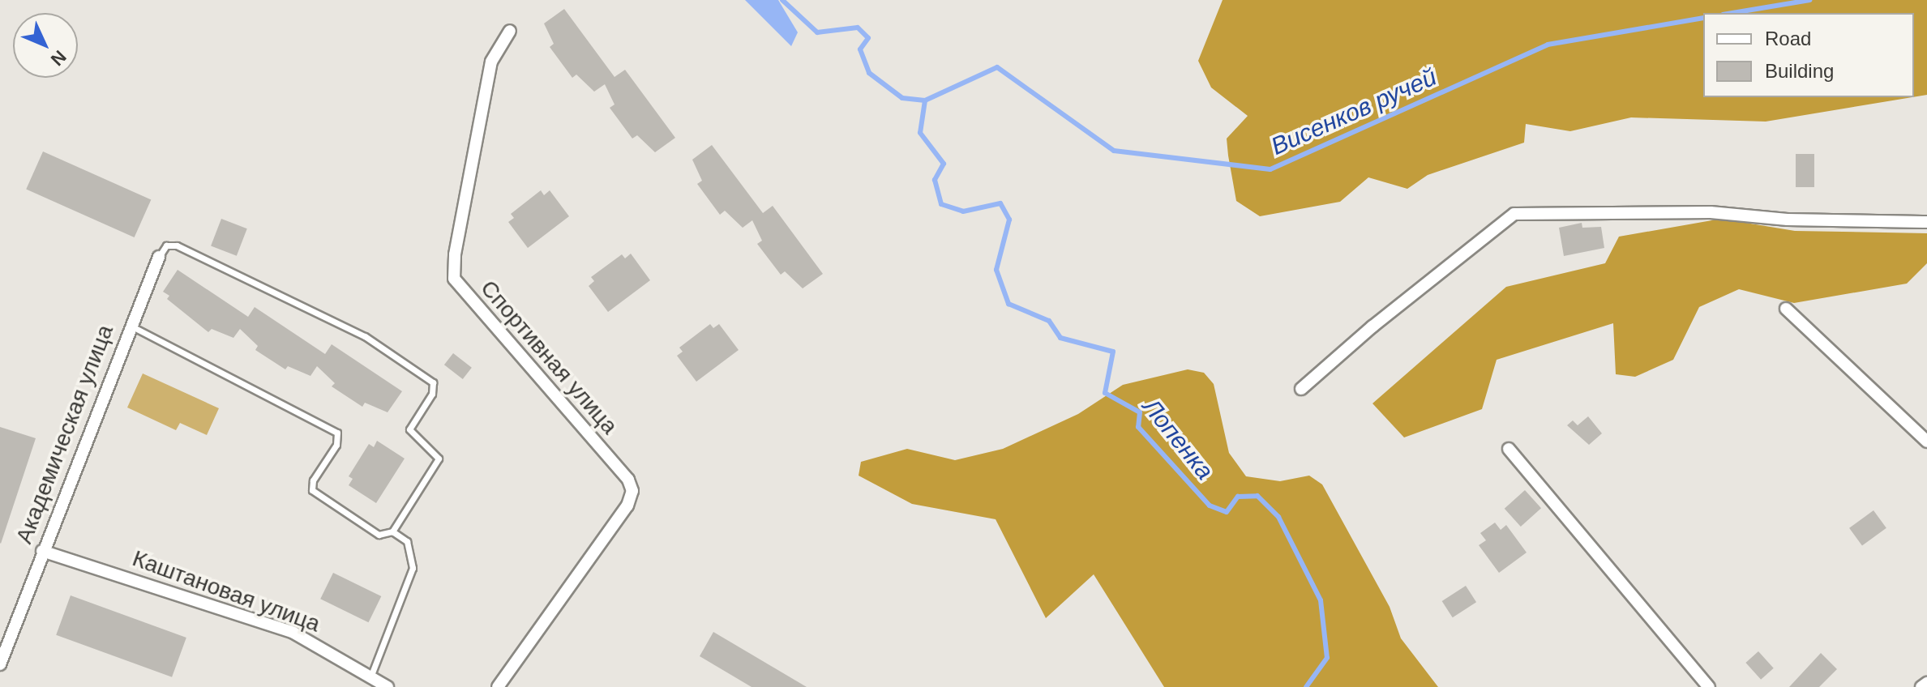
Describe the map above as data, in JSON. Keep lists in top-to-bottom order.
{
  "streets": {
    "street": ["Спортивная улица", "Академическая улица", "Каштановая улица"]
  },
  "crossings": [
    ["Академическая улица", "Каштановая улица"]
  ],
  "water": ["Висенков ручей", "Лопенка"],
  "legend": ["Road", "Building"],
  "north": "bottom right"
}
